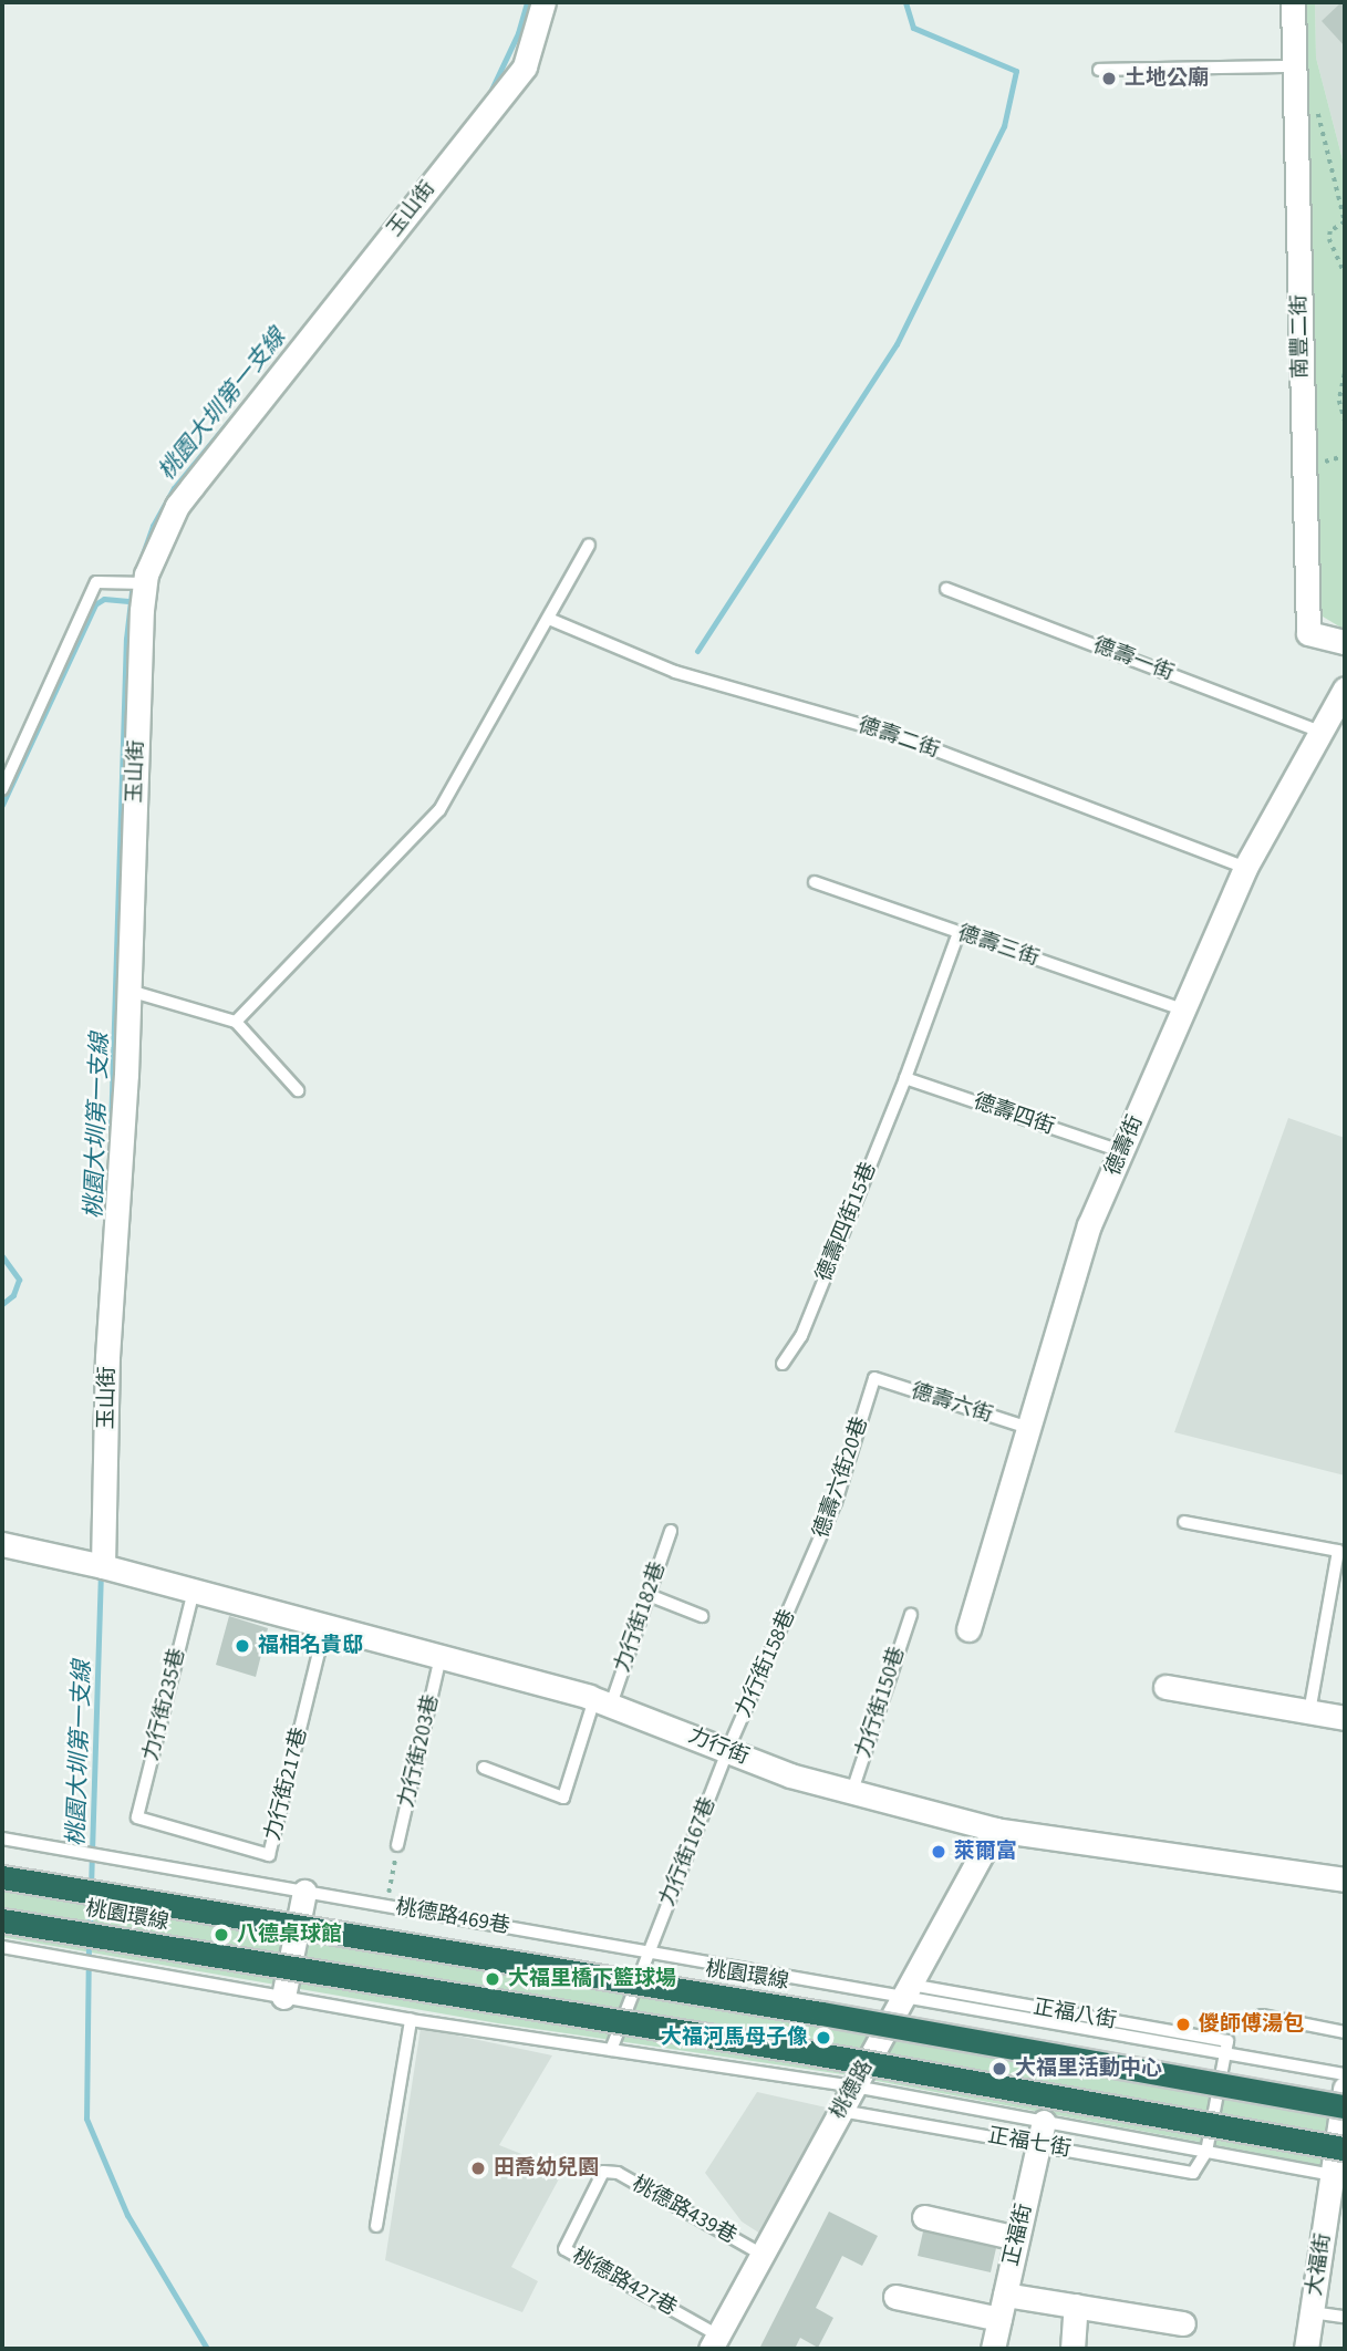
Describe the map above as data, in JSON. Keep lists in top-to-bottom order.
{
  "streets": {
    "highway": ["桃園環線"],
    "street": [
      "玉山街",
      "南豐二街",
      "德壽街",
      "力行街",
      "桃德路",
      "正福街",
      "大福街"
    ],
    "lane": [
      "德壽一街",
      "德壽二街",
      "德壽三街",
      "德壽四街",
      "德壽四街15巷",
      "德壽六街",
      "德壽六街20巷",
      "力行街182巷",
      "力行街158巷",
      "力行街150巷",
      "力行街235巷",
      "力行街203巷",
      "力行街217巷",
      "力行街167巷",
      "桃德路469巷",
      "正福八街",
      "正福七街",
      "桃德路439巷",
      "桃德路427巷"
    ]
  },
  "crossings": [
    ["玉山街", "力行街"],
    ["德壽一街", "德壽街"],
    ["德壽二街", "德壽街"],
    ["德壽三街", "德壽街"],
    ["德壽三街", "德壽四街15巷"],
    ["德壽四街", "德壽街"],
    ["德壽四街", "德壽四街15巷"],
    ["德壽街", "德壽六街"],
    ["德壽六街", "德壽六街20巷"],
    ["德壽六街20巷", "力行街158巷"],
    ["力行街182巷", "力行街"],
    ["力行街158巷", "力行街"],
    ["力行街158巷", "力行街167巷"],
    ["力行街150巷", "力行街"],
    ["力行街235巷", "力行街"],
    ["力行街235巷", "力行街217巷"],
    ["力行街", "力行街203巷"],
    ["力行街", "力行街217巷"],
    ["力行街", "力行街167巷"],
    ["力行街", "桃德路"],
    ["力行街167巷", "桃德路469巷"],
    ["桃德路469巷", "正福八街"],
    ["桃德路469巷", "桃德路"],
    ["正福八街", "桃德路"],
    ["桃德路", "正福七街"],
    ["桃德路", "桃德路439巷"],
    ["桃德路", "桃德路427巷"],
    ["正福七街", "正福街"],
    ["桃德路439巷", "桃德路427巷"]
  ],
  "water": ["桃園大圳第一支線"],
  "places": [
    "土地公廟",
    "福相名貴邸",
    "萊爾富",
    "八德桌球館",
    "大福里橋下籃球場",
    "儍師傅湯包",
    "大福河馬母子像",
    "大福里活動中心",
    "田喬幼兒園"
  ]
}
